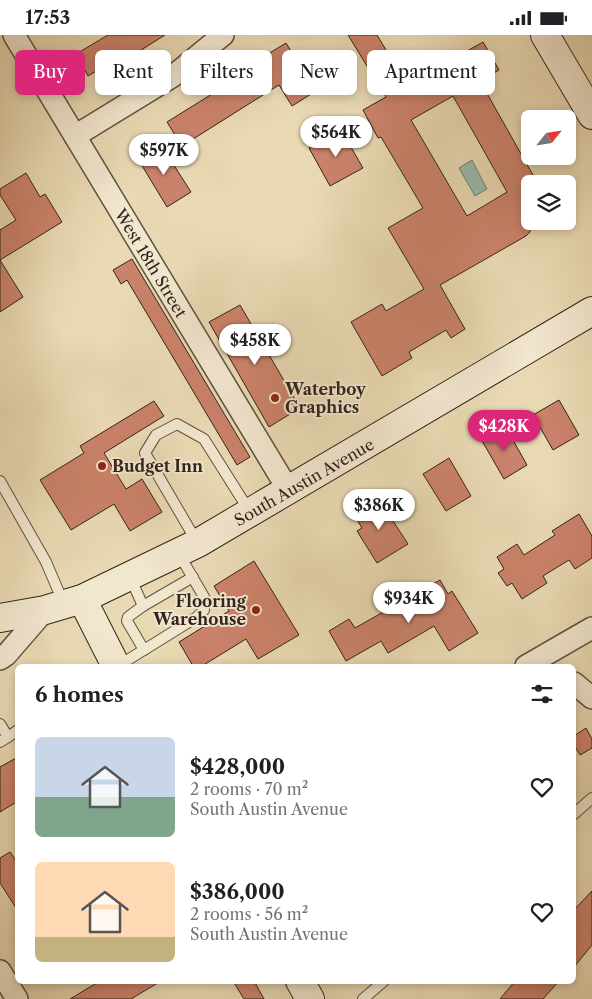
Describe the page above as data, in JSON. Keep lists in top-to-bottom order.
{
  "streets": {
    "main road": ["South Austin Avenue"],
    "street": ["West 18th Street"]
  },
  "crossings": [
    ["West 18th Street", "South Austin Avenue"]
  ],
  "places": ["Waterboy Graphics", "Budget Inn", "Flooring Warehouse"],
  "north": "top right",
  "page": {
    "status": "17:53",
    "chip": [
      "Buy",
      "Rent",
      "Filters",
      "New",
      "Apartment"
    ],
    "price": [
      "$564K",
      "$597K",
      "$458K",
      "$428K",
      "$386K",
      "$934K"
    ],
    "heading": "6 homes",
    "list": [
      {
        "name": "$428,000",
        "note": "2 rooms · 70 m² · South Austin Avenue"
      },
      {
        "name": "$386,000",
        "note": "2 rooms · 56 m² · South Austin Avenue"
      }
    ]
  }
}
